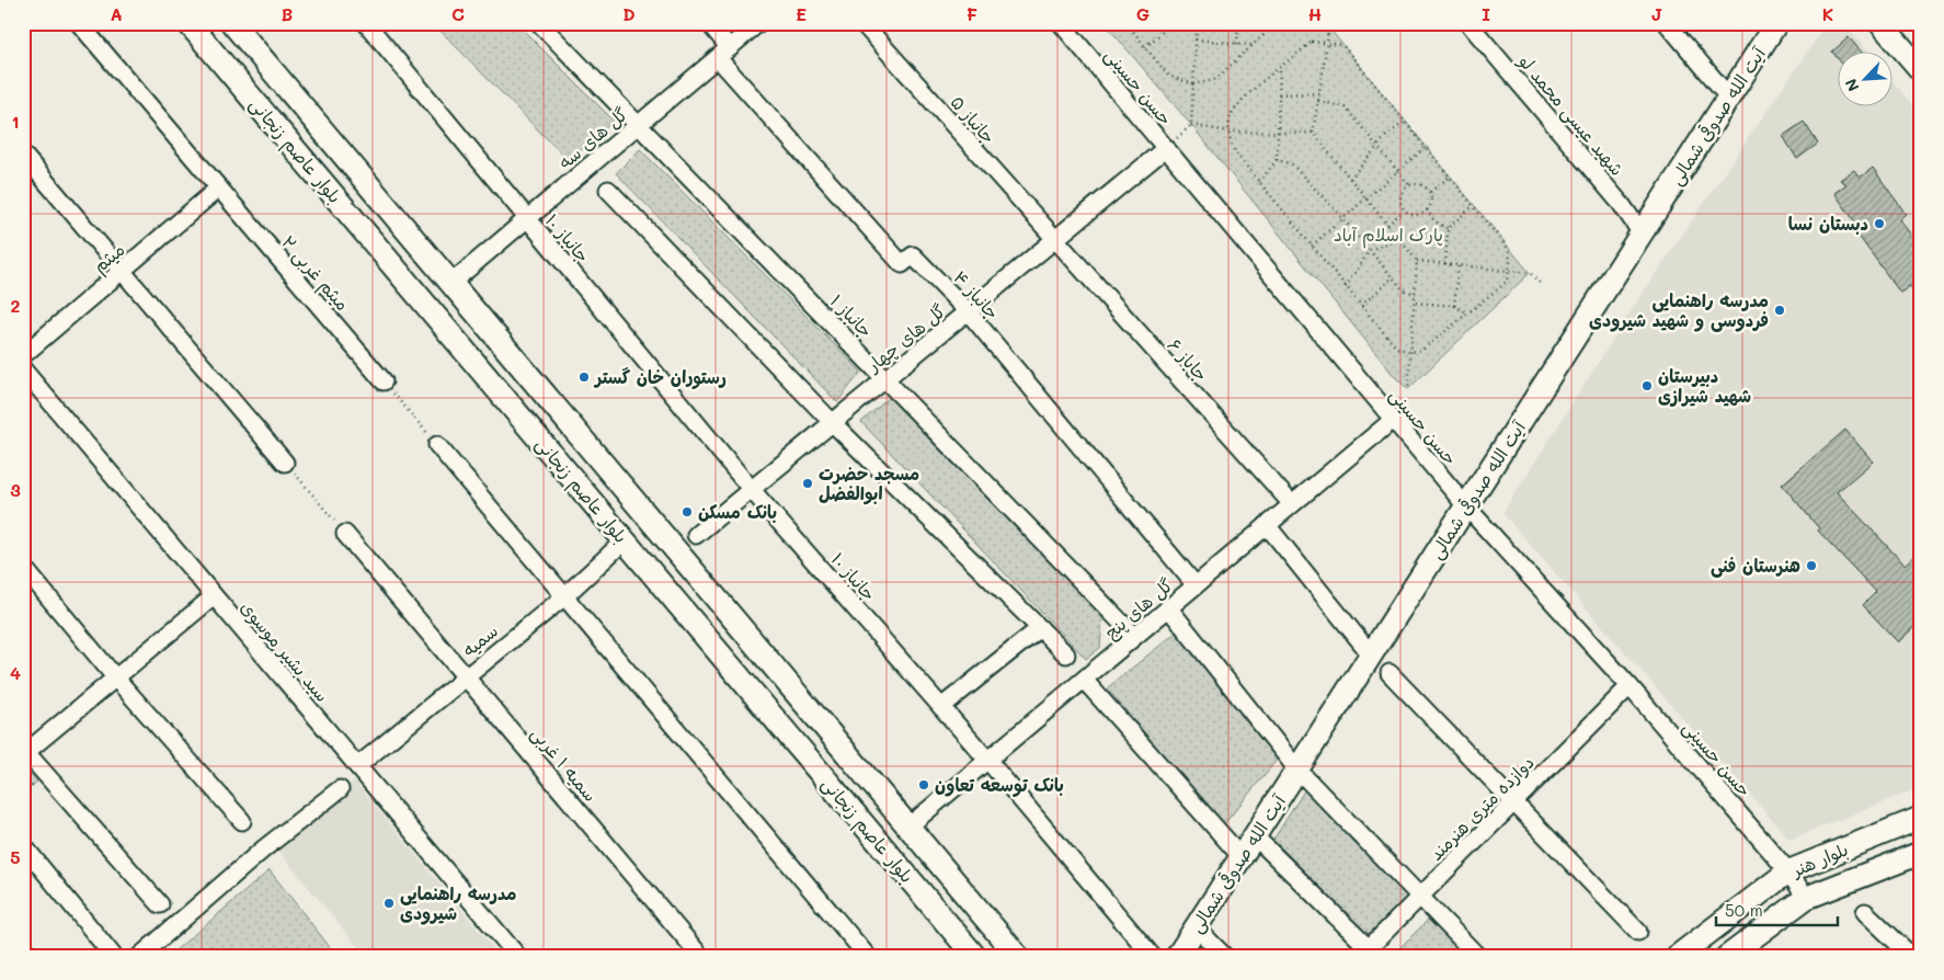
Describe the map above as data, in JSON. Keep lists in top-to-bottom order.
{
  "streets": {
    "main road": ["آیت الله صدوقی شمالی", "بلوار عاصم زنجانی", "بلوار هنر"],
    "street": [
      "حسن حسینی",
      "شهید عیسی محمد لو",
      "جانباز ۵",
      "گل های سه",
      "جانباز ۱۰",
      "میثم",
      "میثم غربی ۲",
      "جانباز ۴",
      "جانباز ۱",
      "گل های چهار",
      "جاباز ۶",
      "گل های پنج",
      "سمیه",
      "سید بشیر موسوی",
      "سمیه ۱ غربی",
      "دوازده متری هنرمند"
    ]
  },
  "crossings": [
    ["حسن حسینی", "آیت الله صدوقی شمالی"],
    ["حسن حسینی", "گل های چهار"],
    ["حسن حسینی", "گل های پنج"],
    ["حسن حسینی", "دوازده متری هنرمند"],
    ["حسن حسینی", "بلوار هنر"],
    ["شهید عیسی محمد لو", "آیت الله صدوقی شمالی"],
    ["جانباز ۵", "گل های چهار"],
    ["جانباز ۵", "جاباز ۶"],
    ["گل های سه", "بلوار عاصم زنجانی"],
    ["گل های سه", "جانباز ۱۰"],
    ["گل های سه", "جانباز ۴"],
    ["گل های سه", "جانباز ۱"],
    ["بلوار عاصم زنجانی", "گل های پنج"],
    ["بلوار عاصم زنجانی", "سمیه"],
    ["جانباز ۱۰", "گل های چهار"],
    ["جانباز ۱۰", "گل های پنج"],
    ["میثم", "میثم غربی ۲"],
    ["جانباز ۴", "گل های چهار"],
    ["جانباز ۴", "گل های پنج"],
    ["جانباز ۱", "گل های چهار"],
    ["جانباز ۱", "گل های پنج"],
    ["گل های چهار", "جاباز ۶"],
    ["جاباز ۶", "گل های پنج"],
    ["سمیه", "سید بشیر موسوی"],
    ["سمیه", "سمیه ۱ غربی"]
  ],
  "parks": ["پارک اسلام آباد"],
  "places": [
    "دبستان نسا",
    "مدرسه راهنمایی فردوسی و شهید شیرودی",
    "رستوران خان گستر",
    "دبیرستان شهید شیرازی",
    "مسجد حضرت ابوالفضل",
    "بانک مسکن",
    "هنرستان فنی",
    "بانک توسعه تعاون",
    "مدرسه راهنمایی شیرودی"
  ],
  "scale_bar": "50 m",
  "north": "bottom left",
  "grid": {
    "columns": [
      "A",
      "B",
      "C",
      "D",
      "E",
      "F",
      "G",
      "H",
      "I",
      "J",
      "K"
    ],
    "rows": [
      "1",
      "2",
      "3",
      "4",
      "5"
    ]
  }
}
